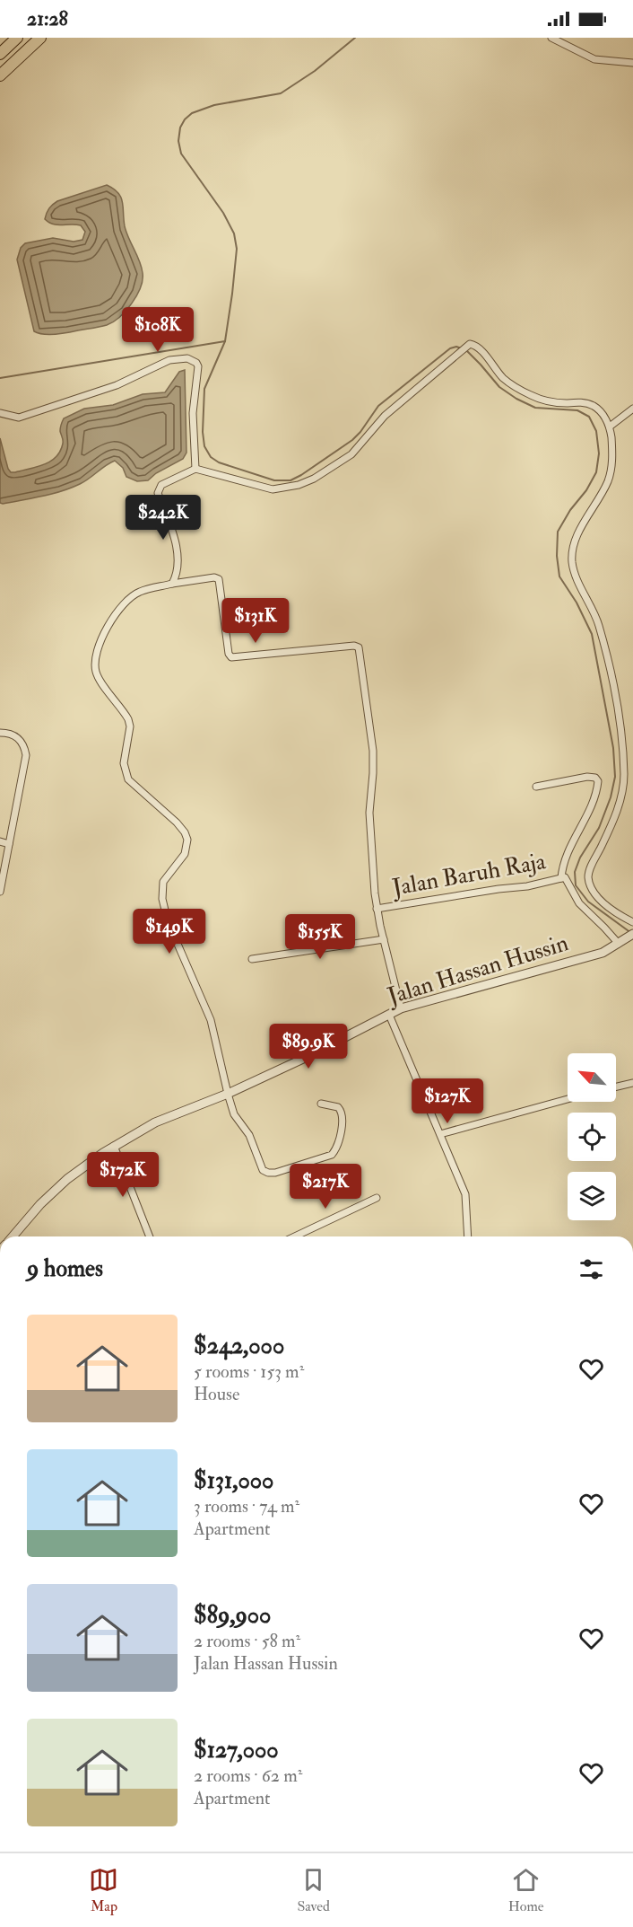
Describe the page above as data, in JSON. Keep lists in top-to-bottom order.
{
  "streets": {
    "street": ["Jalan Baruh Raja", "Jalan Hassan Hussin"]
  },
  "north": "top left",
  "page": {
    "status": "21:28",
    "price": [
      "$108K",
      "$242K",
      "$131K",
      "$149K",
      "$155K",
      "$89.9K",
      "$127K",
      "$172K",
      "$217K"
    ],
    "heading": "9 homes",
    "list": [
      {
        "name": "$242,000",
        "note": "5 rooms · 153 m² · House"
      },
      {
        "name": "$131,000",
        "note": "3 rooms · 74 m² · Apartment"
      },
      {
        "name": "$89,900",
        "note": "2 rooms · 58 m² · Jalan Hassan Hussin"
      },
      {
        "name": "$127,000",
        "note": "2 rooms · 62 m² · Apartment"
      }
    ],
    "tabs": ["Map", "Saved", "Home"]
  }
}
